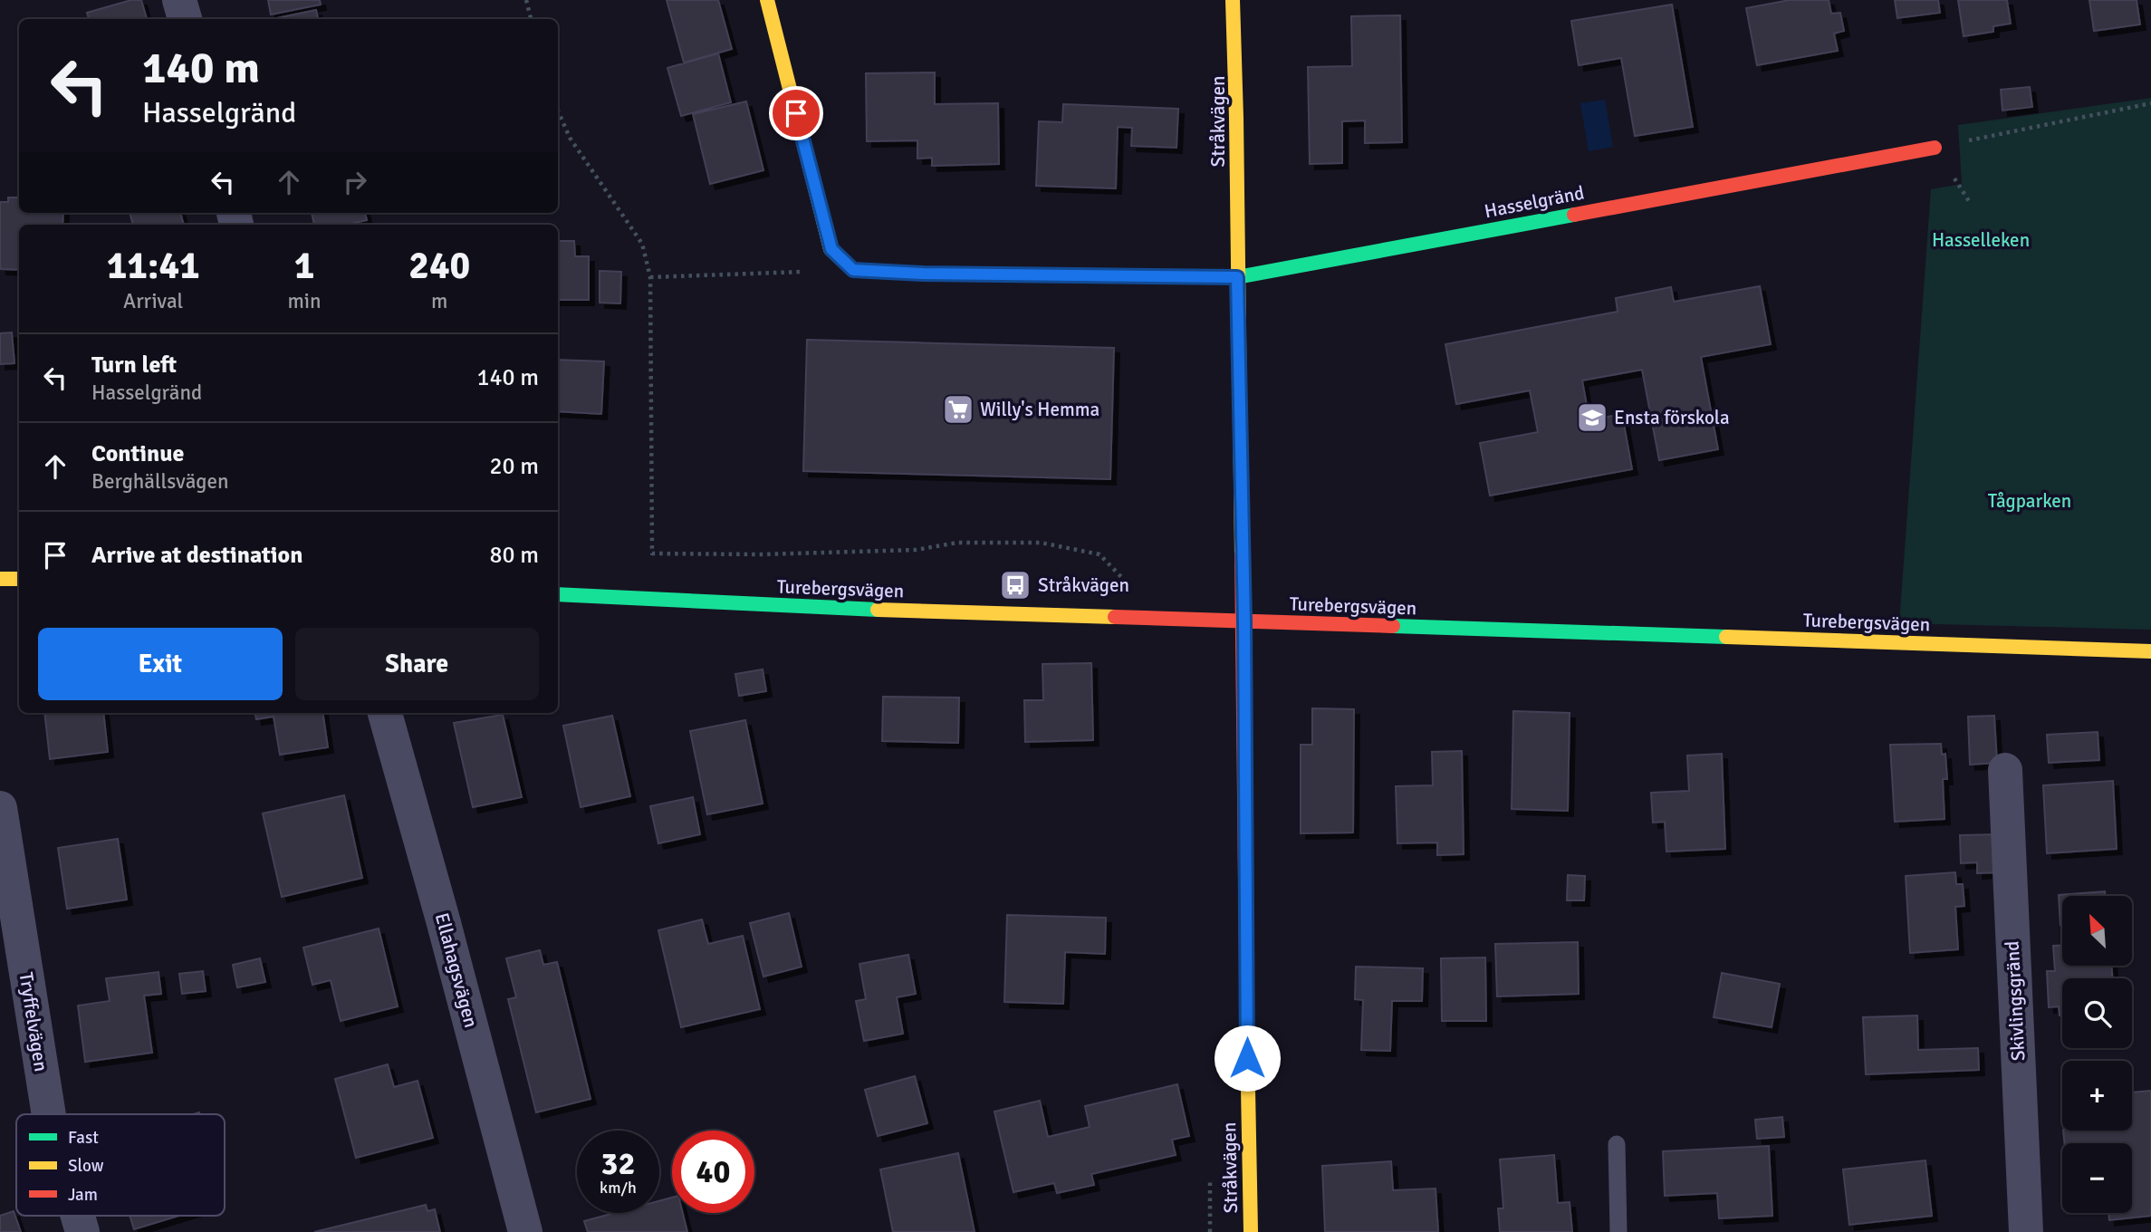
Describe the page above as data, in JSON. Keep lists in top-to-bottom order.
{
  "streets": {
    "street": [
      "Stråkvägen",
      "Hasselgränd",
      "Turebergsvägen",
      "Ellahagsvägen",
      "Skivlingsgränd",
      "Tryffelvägen"
    ]
  },
  "crossings": [
    ["Stråkvägen", "Hasselgränd"],
    ["Stråkvägen", "Turebergsvägen"]
  ],
  "parks": ["Hasselleken", "Tågparken"],
  "places": {
    "supermarket": ["Willy's Hemma"],
    "school or university": ["Ensta förskola"],
    "bus stop": ["Stråkvägen"]
  },
  "legend": ["Fast", "Slow", "Jam"],
  "north": "top left",
  "page": {
    "turn": ["140 m", "Hasselgränd"],
    "eta": [
      "11:41",
      "Arrival",
      "1",
      "min",
      "240",
      "m"
    ],
    "list": [
      {
        "name": "Turn left",
        "note": "Hasselgränd",
        "value": "140 m"
      },
      {
        "name": "Continue",
        "note": "Berghällsvägen",
        "value": "20 m"
      },
      {
        "name": "Arrive at destination",
        "value": "80 m"
      }
    ],
    "buttons": ["Exit", "Share"],
    "map_buttons": ["+", "−"],
    "speed": "32 km/h",
    "limit": "40"
  }
}
